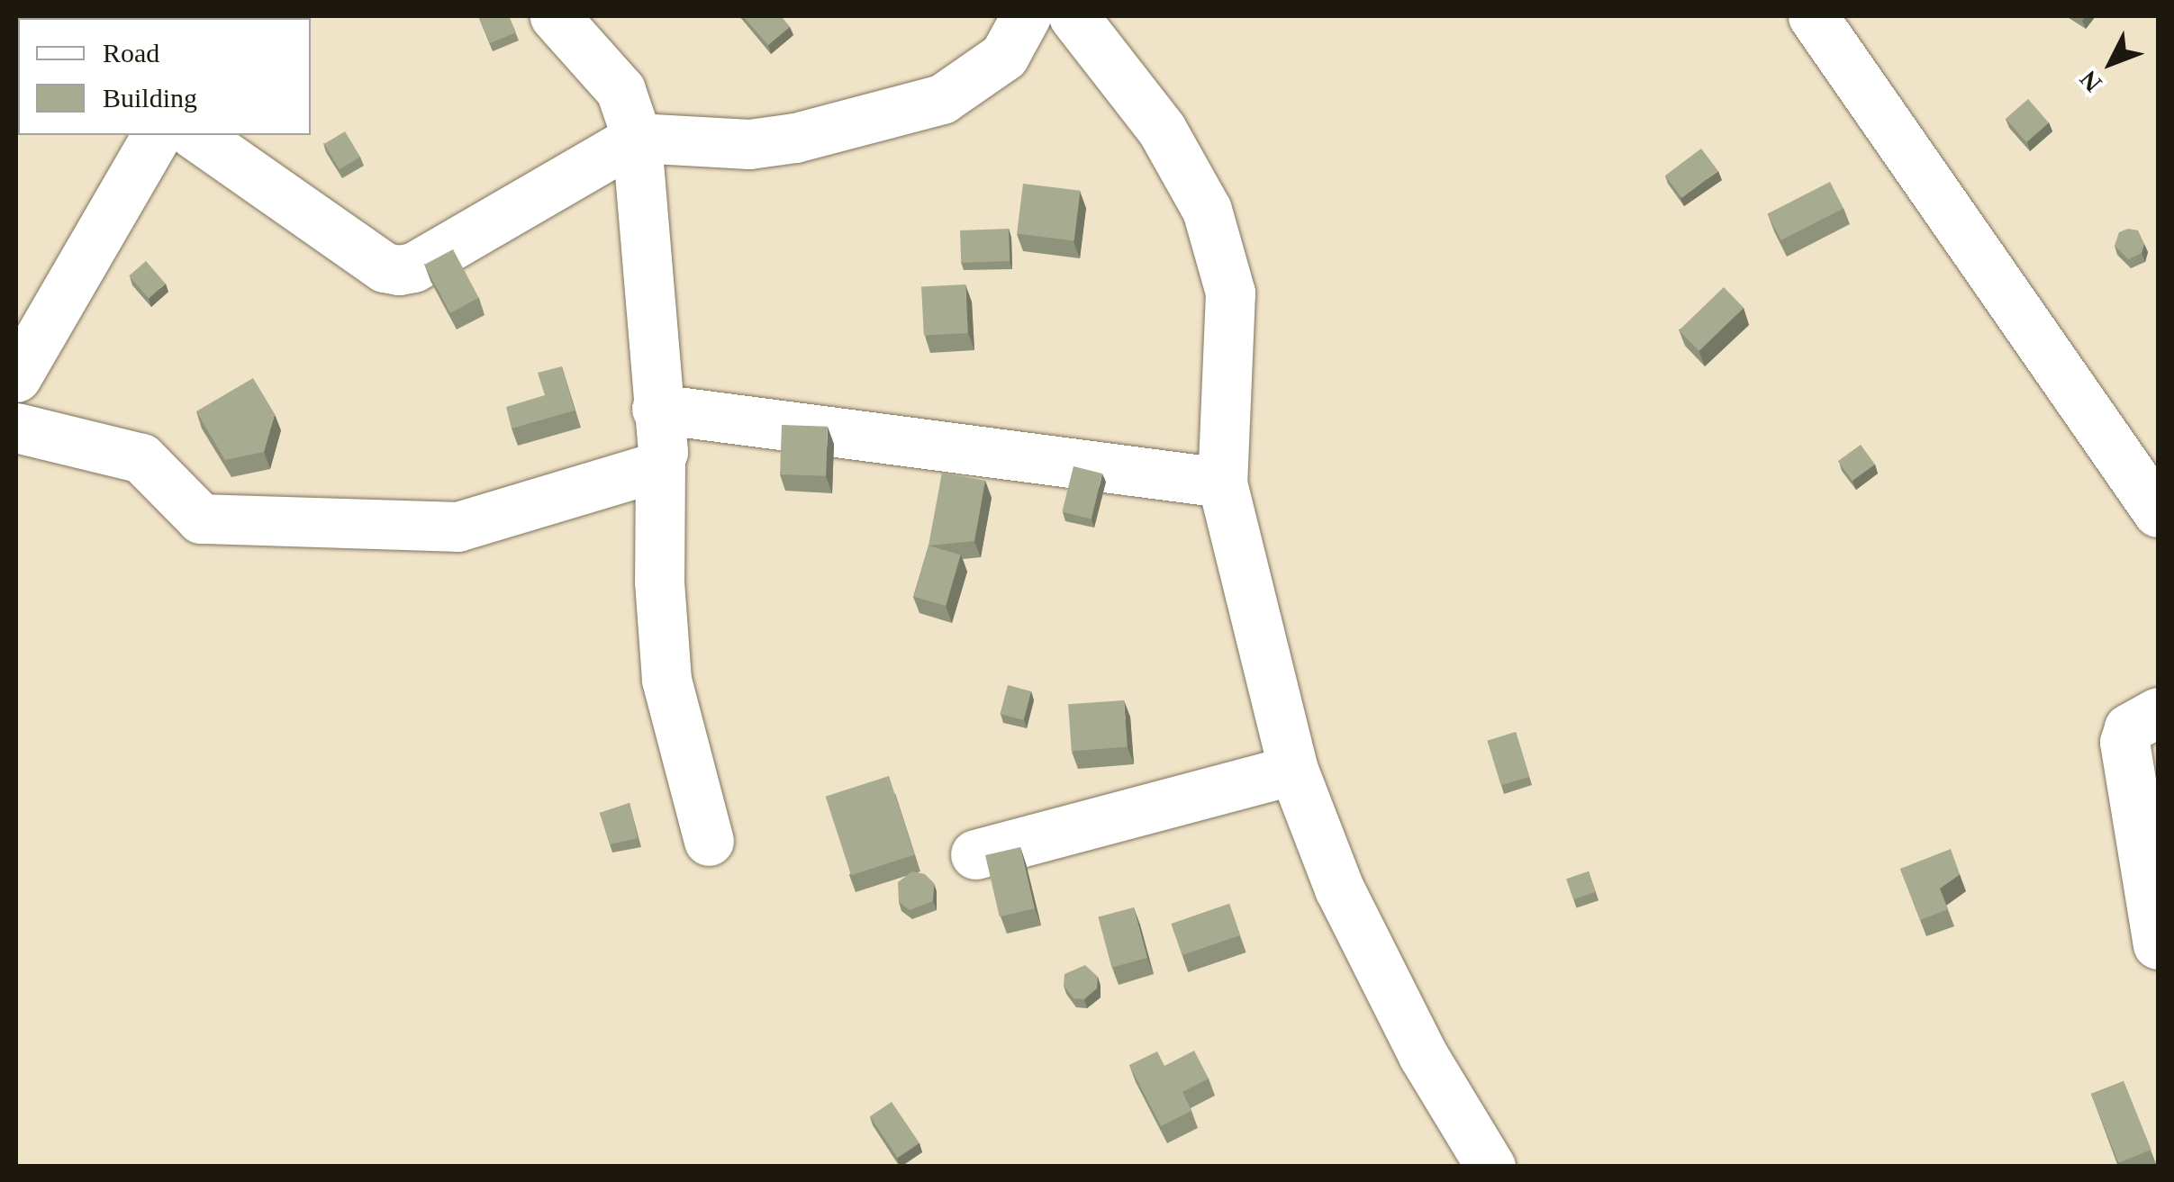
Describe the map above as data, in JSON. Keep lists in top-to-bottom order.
{
  "legend": ["Road", "Building"],
  "north": "bottom left"
}
